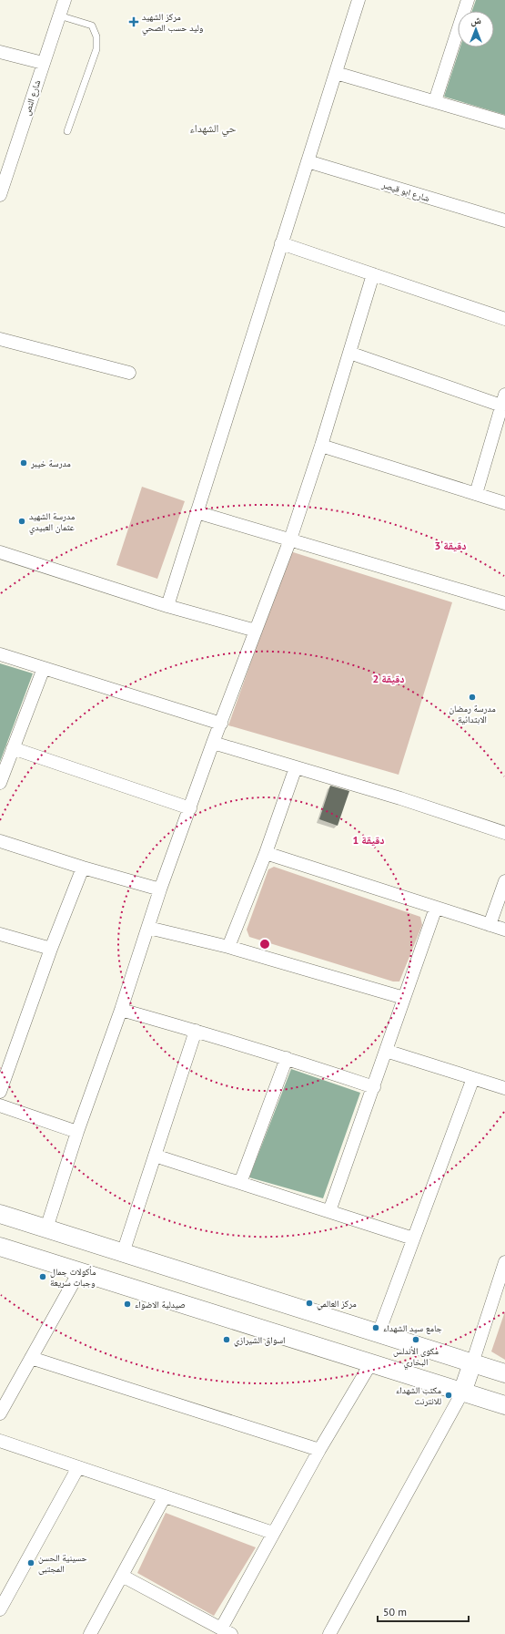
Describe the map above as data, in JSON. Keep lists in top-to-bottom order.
{
  "streets": {
    "street": ["شارع النص", "شارع ابو قيصر"]
  },
  "districts": ["حي الشهداء"],
  "places": {
    "health": ["مركز الشهيد وليد حسب الصحي"],
    "other": [
      "مدرسة خيبر",
      "مدرسة الشهيد عثمان العبيدي",
      "مدرسة رمضان الابتدائية",
      "مأكولات جمال وجبات سريعة",
      "مركز العالمي",
      "صيدلية الاضواء",
      "جامع سيد الشهداء",
      "اسواق الشيرازي",
      "مكوى الأندلس البخاري",
      "مكتب الشهداء للانترنت",
      "حسينية الحسن المجتبى"
    ]
  },
  "scale_bar": "50 m",
  "north": "top",
  "rings": ["3 دقيقة", "2 دقيقة", "1 دقيقة"]
}
